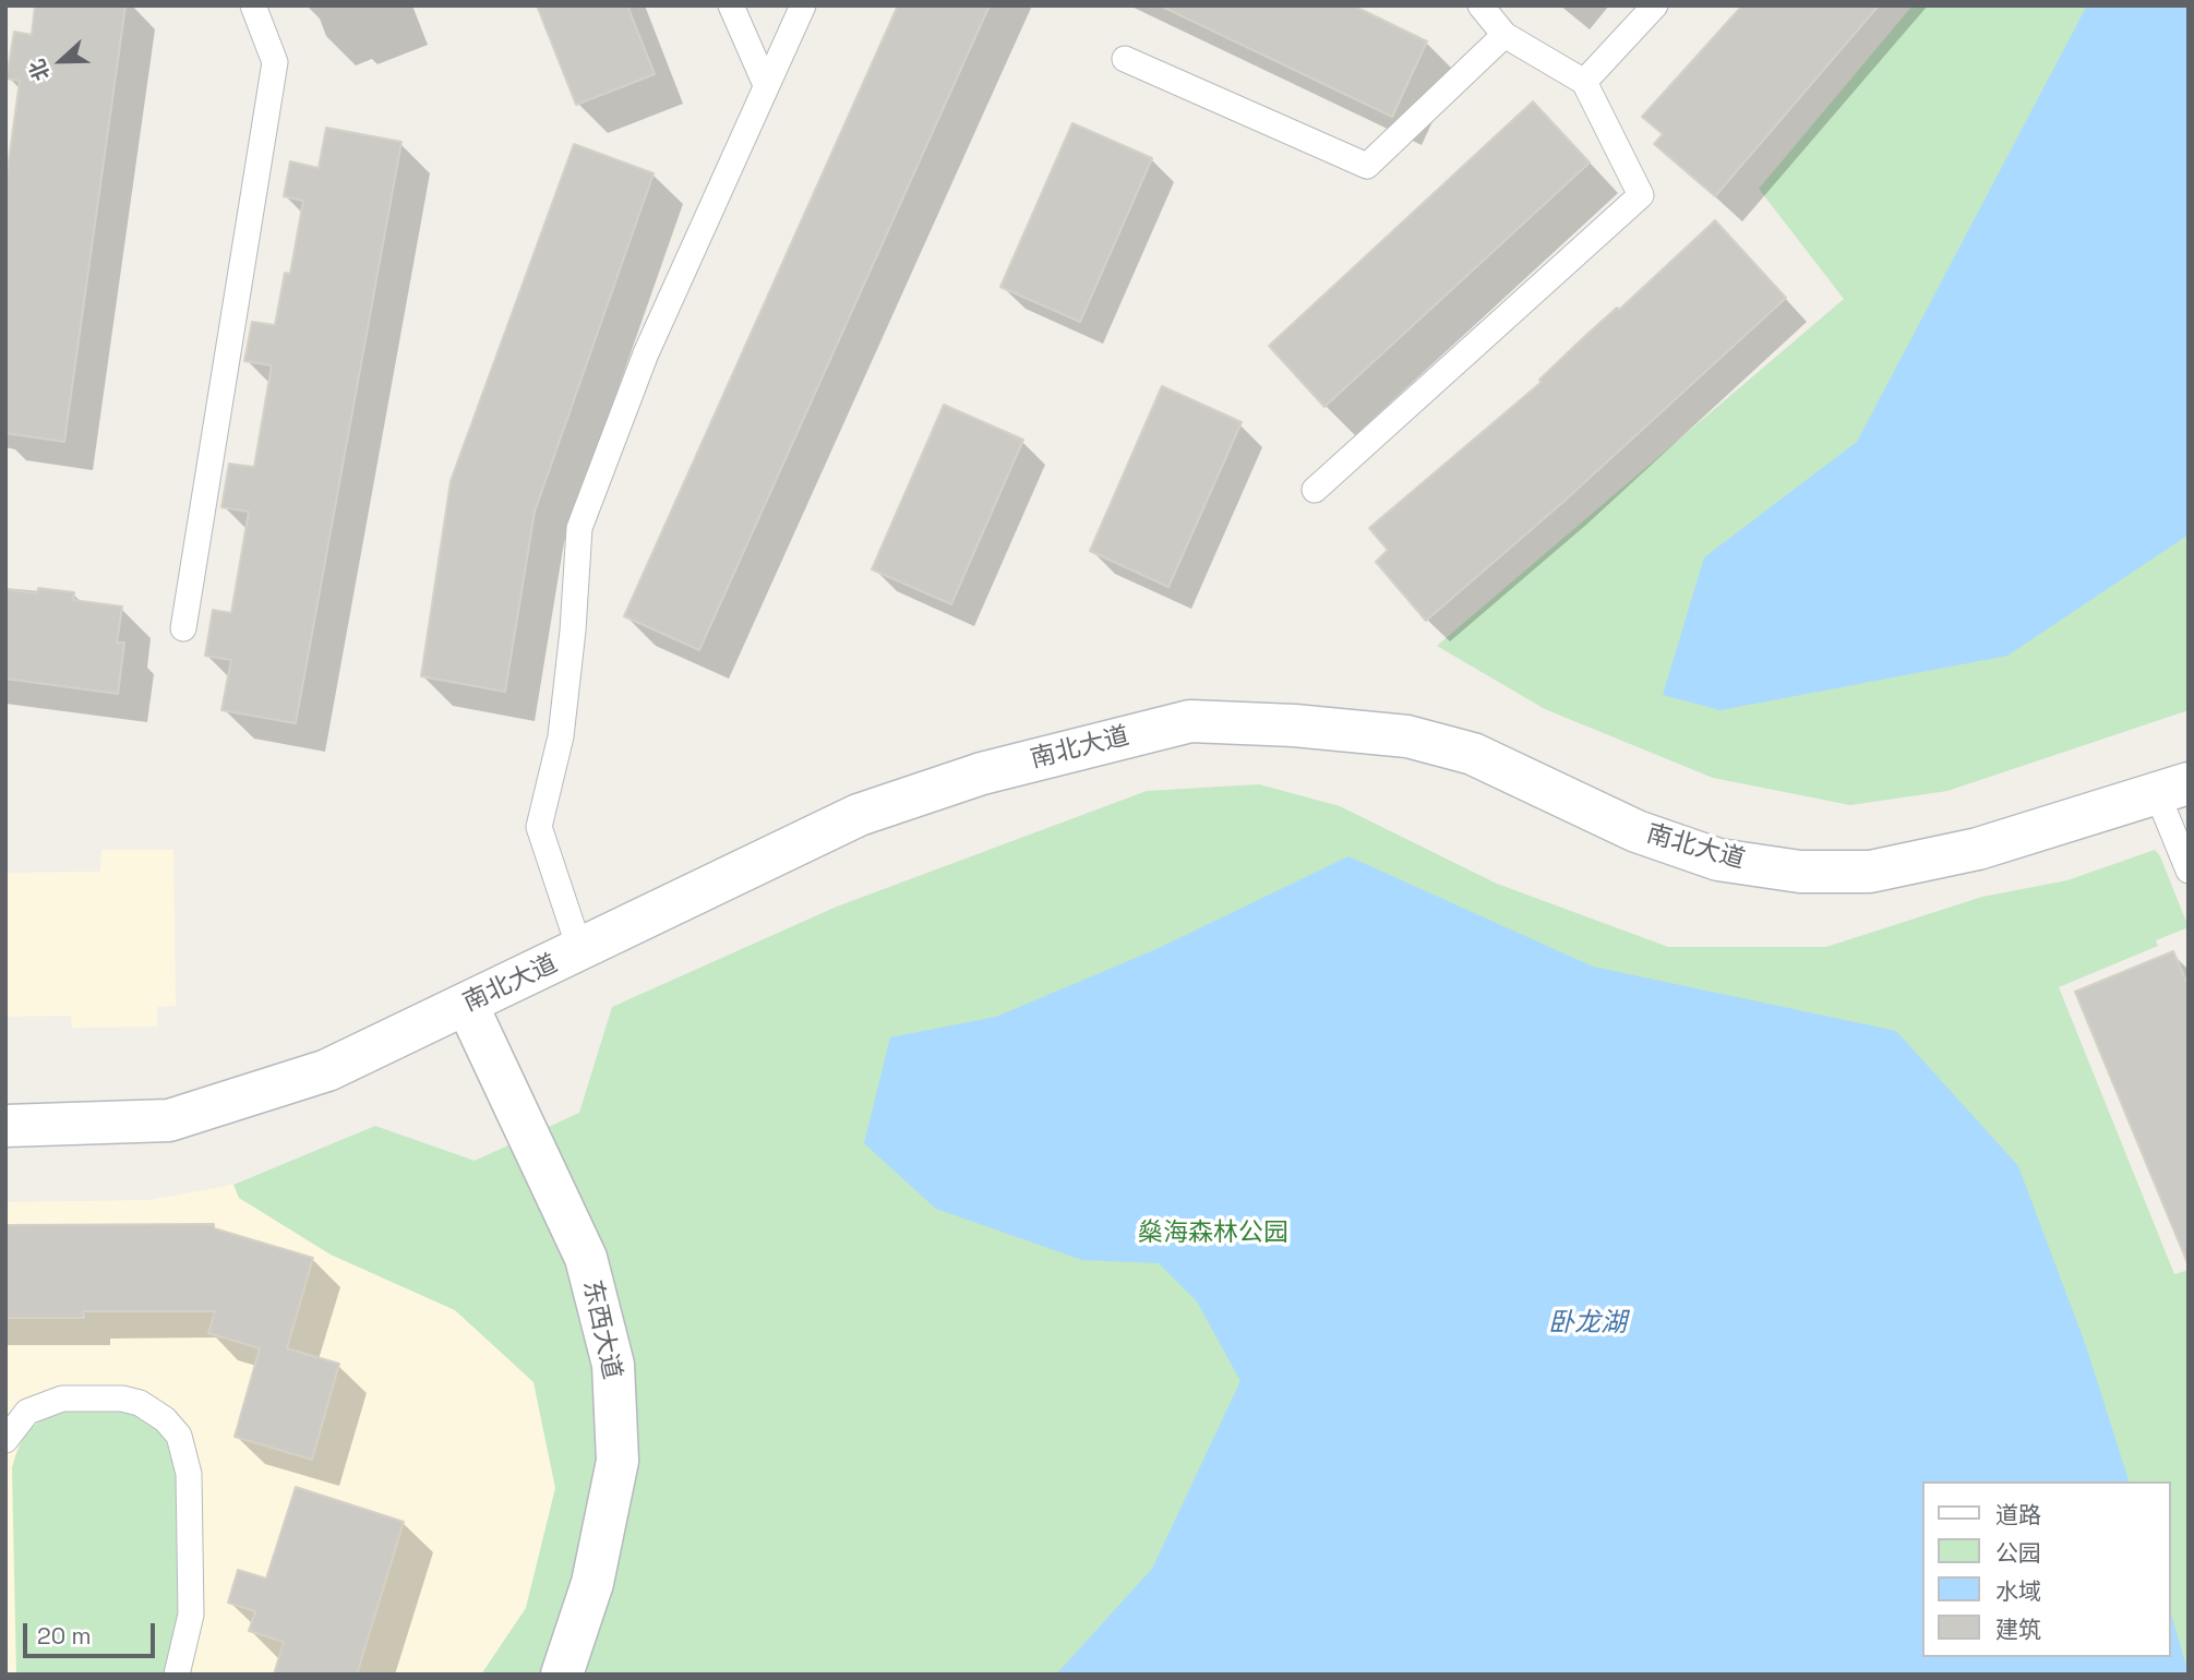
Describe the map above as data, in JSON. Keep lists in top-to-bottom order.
{
  "streets": {
    "street": ["南北大道", "东西大道"]
  },
  "crossings": [
    ["南北大道", "东西大道"]
  ],
  "water": ["卧龙湖"],
  "parks": ["燊海森林公园"],
  "legend": [
    "道路",
    "公园",
    "水域",
    "建筑"
  ],
  "scale_bar": "20 m",
  "north": "left"
}
